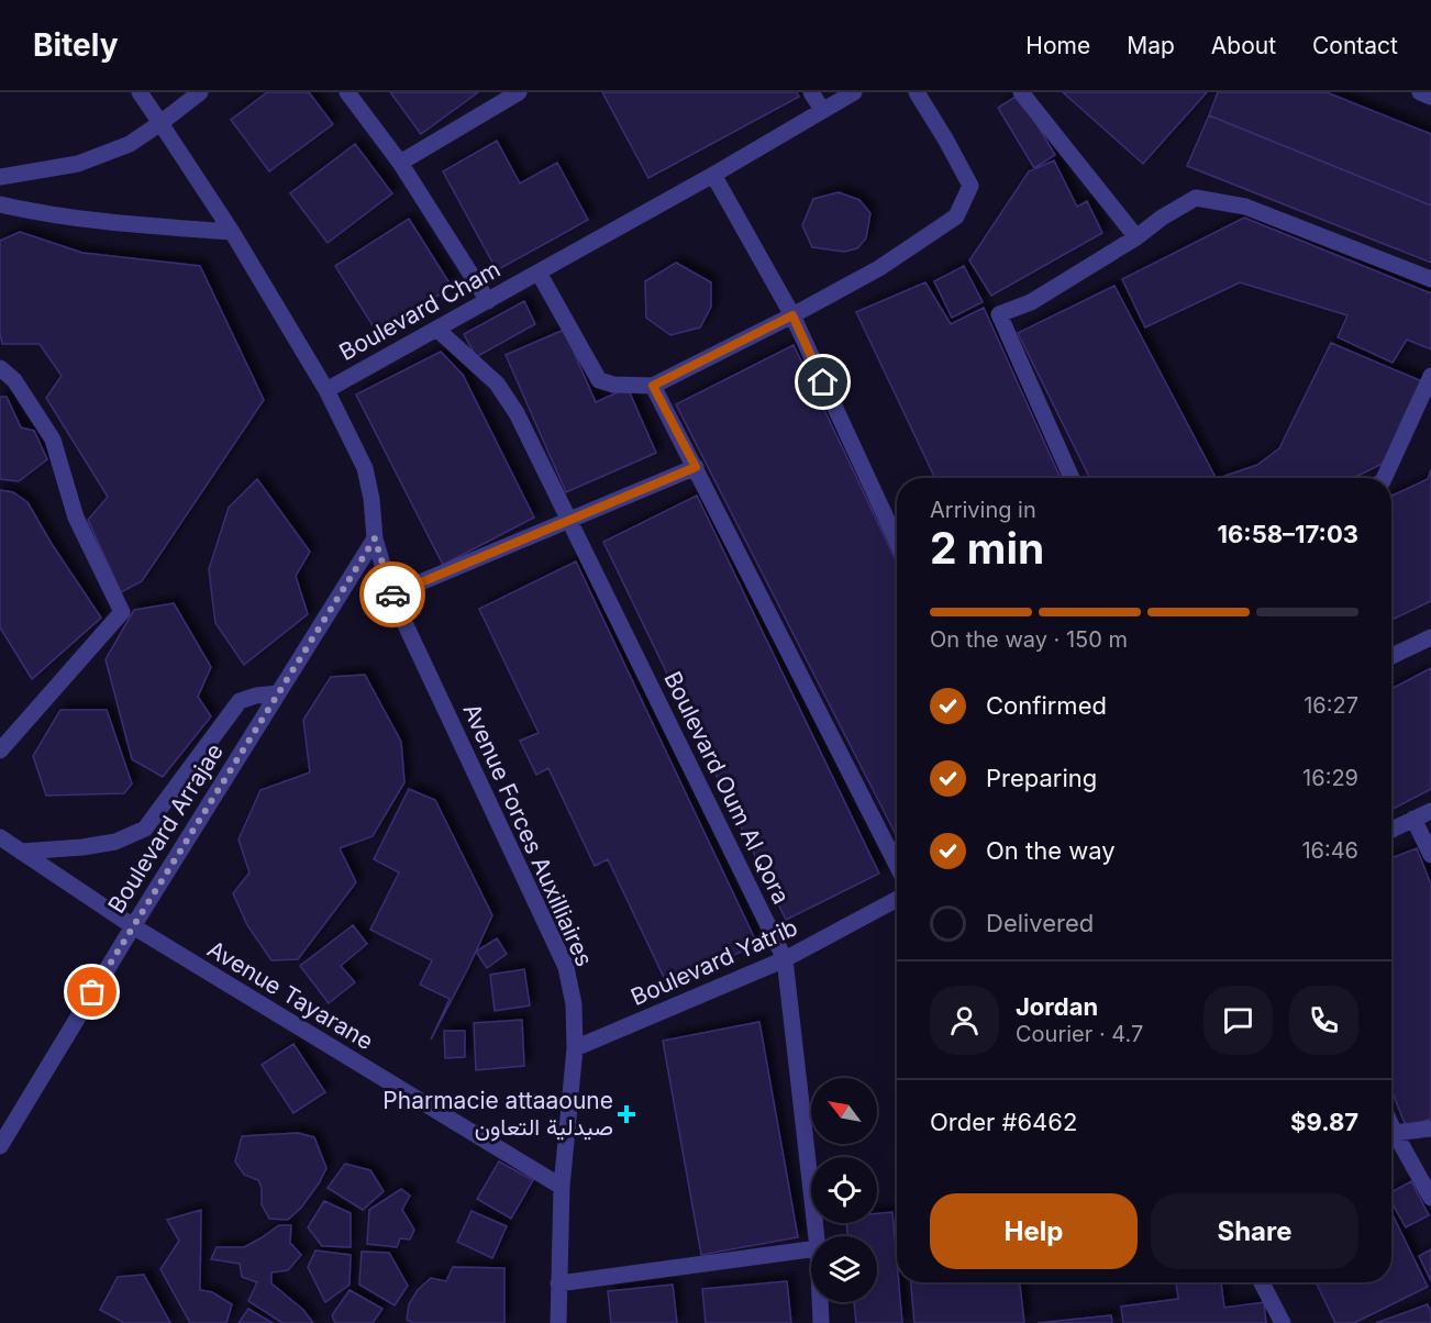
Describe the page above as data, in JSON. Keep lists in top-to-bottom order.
{
  "streets": {
    "street": [
      "Boulevard Cham",
      "Boulevard Oum Al Qora",
      "Boulevard Arrajae",
      "Avenue Forces Auxilliaires",
      "Boulevard Yatrib",
      "Avenue Tayarane"
    ]
  },
  "crossings": [
    ["Boulevard Cham", "Boulevard Oum Al Qora"],
    ["Boulevard Cham", "Avenue Forces Auxilliaires"],
    ["Boulevard Oum Al Qora", "Boulevard Yatrib"],
    ["Boulevard Arrajae", "Avenue Forces Auxilliaires"],
    ["Boulevard Arrajae", "Avenue Tayarane"],
    ["Avenue Forces Auxilliaires", "Boulevard Yatrib"],
    ["Avenue Forces Auxilliaires", "Avenue Tayarane"]
  ],
  "places": {
    "health": ["Pharmacie attaaoune صيدلية التعاون"]
  },
  "north": "top left",
  "page": {
    "header": "Bitely",
    "nav": [
      "Home",
      "Map",
      "About",
      "Contact"
    ],
    "heading": ["2 min", "Arriving in", "16:58–17:03"],
    "panel": [
      "Jordan",
      "Courier · 4.7",
      "Order #6462",
      "$9.87"
    ],
    "bar": "On the way · 150 m",
    "list": [
      ["Confirmed", "16:27"],
      ["Preparing", "16:29"],
      ["On the way", "16:46"],
      "Delivered"
    ],
    "buttons": ["Help", "Share"]
  }
}
